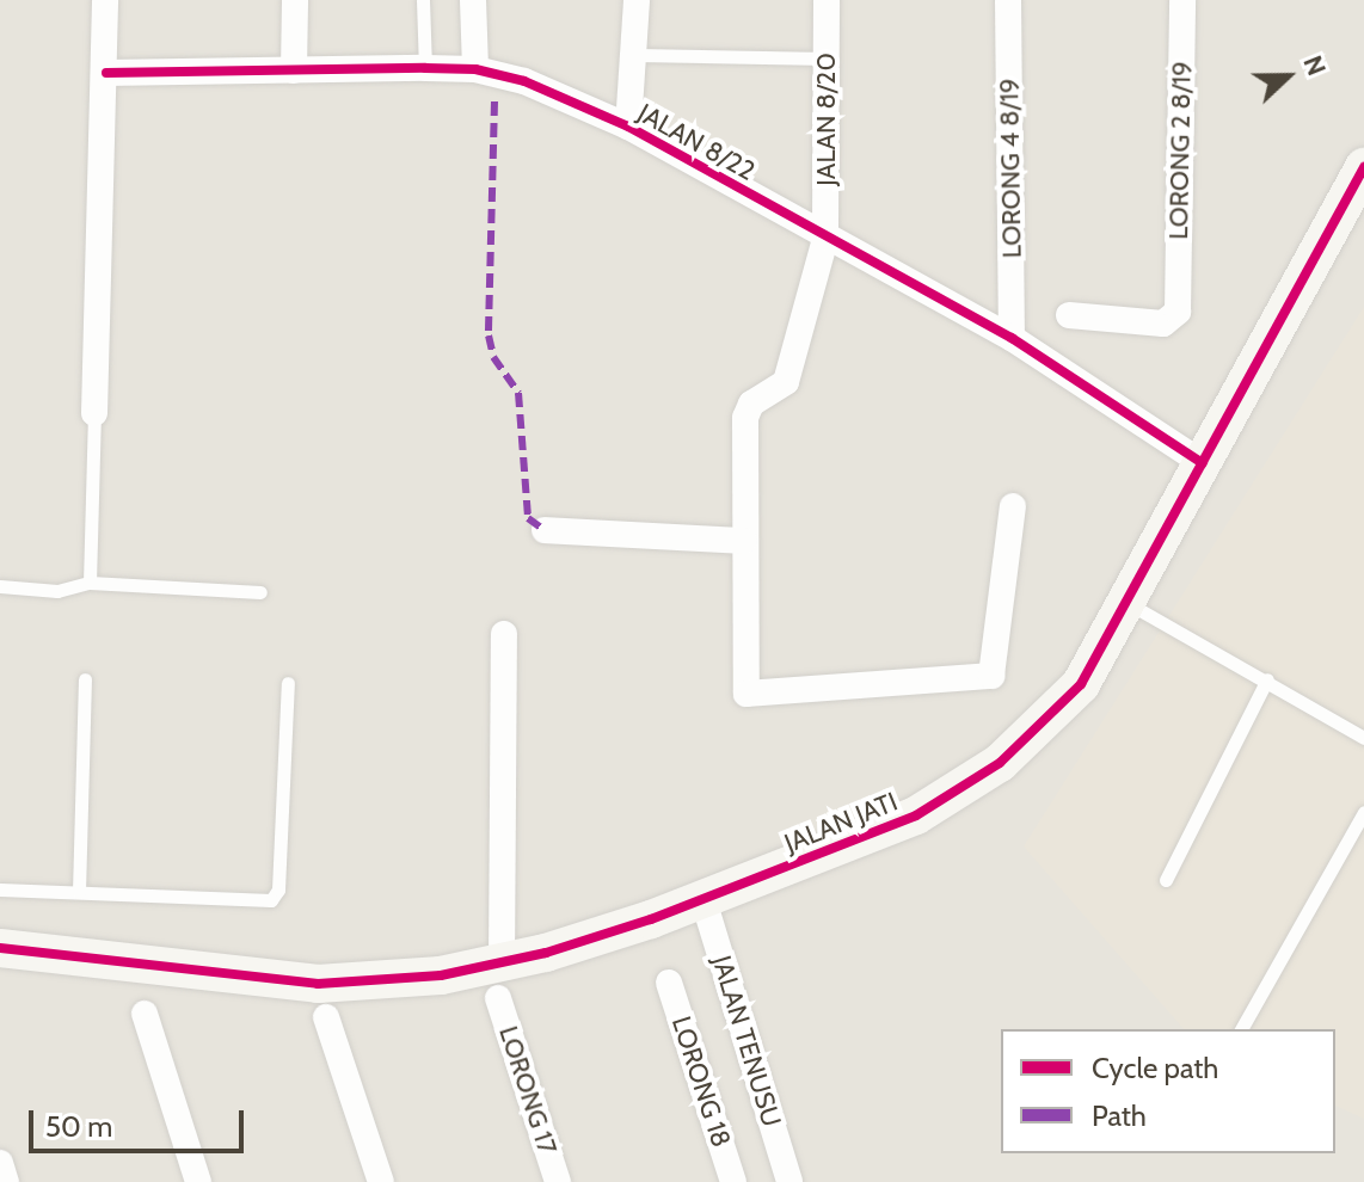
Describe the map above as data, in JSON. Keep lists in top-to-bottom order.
{
  "streets": {
    "street": [
      "JALAN 8/20",
      "JALAN 8/22",
      "LORONG 2 8/19",
      "LORONG 4 8/19",
      "JALAN JATI",
      "JALAN TENUSU",
      "LORONG 18",
      "LORONG 17"
    ]
  },
  "crossings": [
    ["JALAN 8/20", "JALAN 8/22"],
    ["JALAN 8/22", "LORONG 4 8/19"],
    ["JALAN 8/22", "JALAN JATI"],
    ["JALAN JATI", "JALAN TENUSU"],
    ["JALAN JATI", "LORONG 17"]
  ],
  "legend": ["Cycle path", "Path"],
  "scale_bar": "50 m",
  "north": "right"
}
